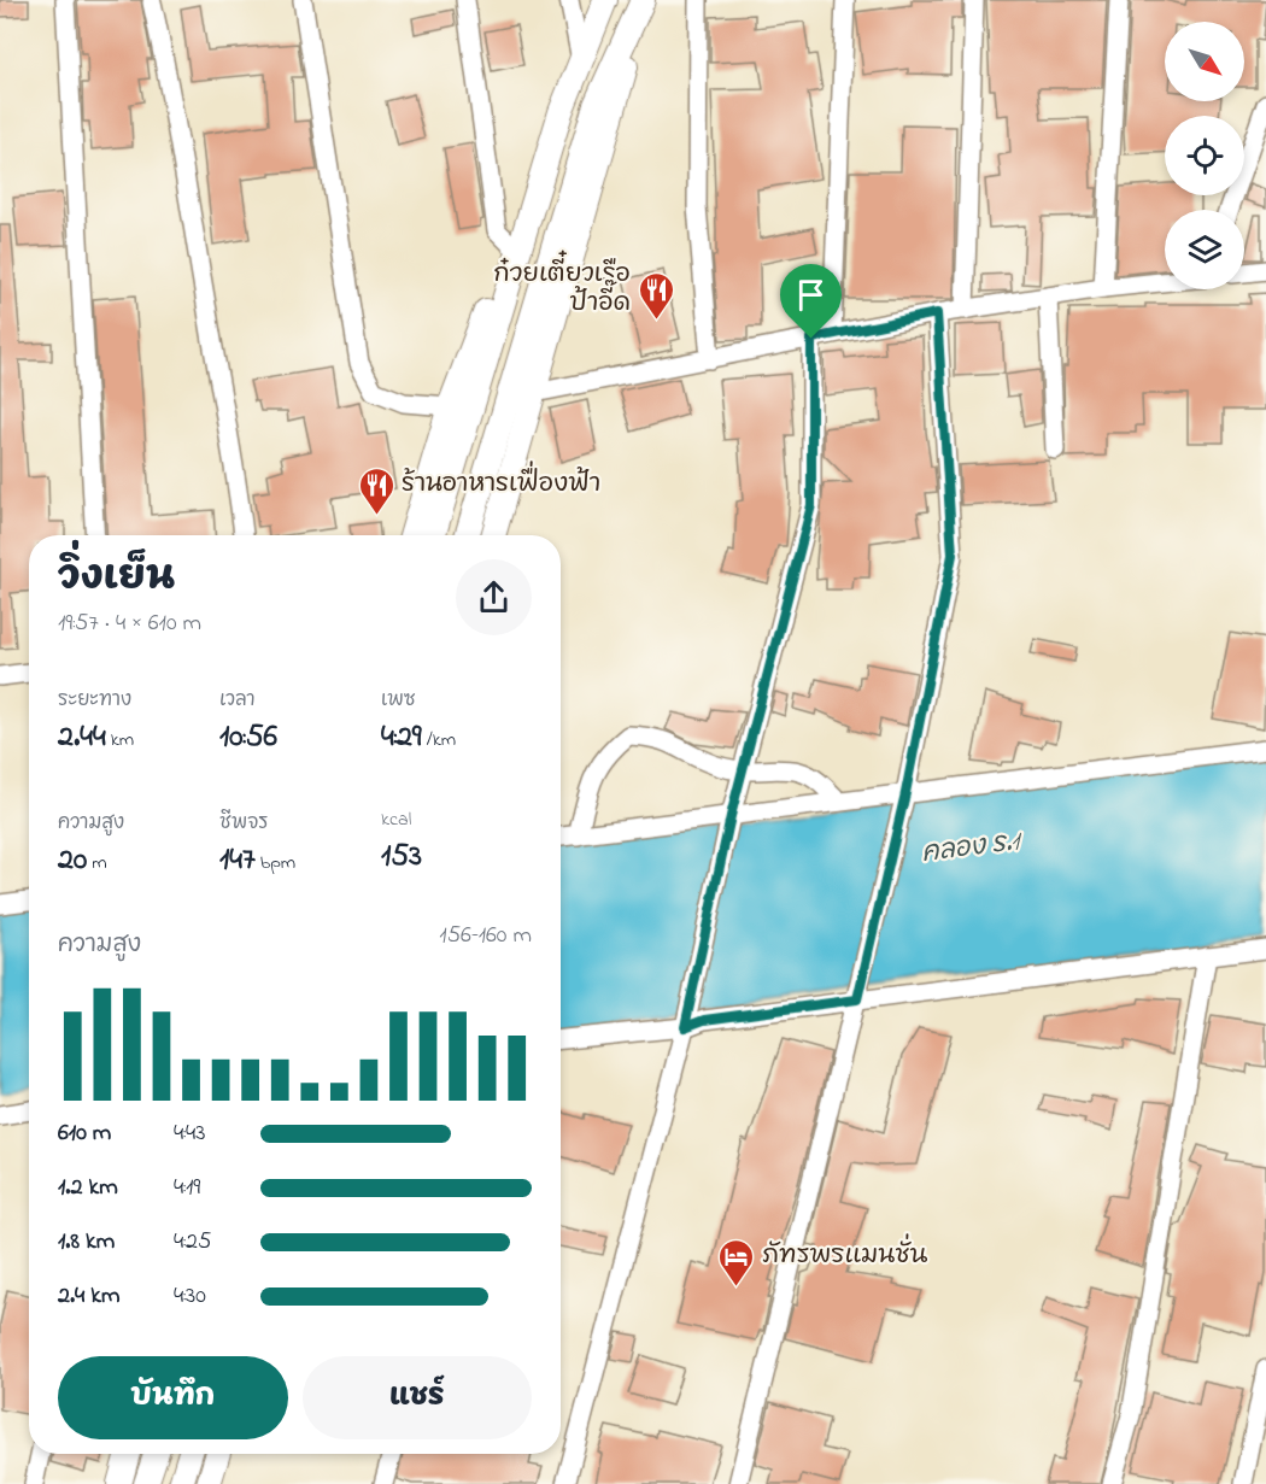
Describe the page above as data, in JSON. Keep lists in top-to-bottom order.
{
  "water": ["คลอง ร.1"],
  "places": {
    "restaurant": ["ก๋วยเตี๋ยวเรือ ป้าอี๊ด", "ร้านอาหารเฟื่องฟ้า"],
    "hotel": ["ภัทรพรแมนชั่น"]
  },
  "north": "bottom right",
  "page": {
    "heading": ["วิ่งเย็น", "19:57 · 4 × 610 m"],
    "stats": [
      ["ระยะทาง", "2.44 km"],
      ["เวลา", "10:56"],
      ["เพซ", "4:29 /km"],
      ["ความสูง", "20 m"],
      ["ชีพจร", "147 bpm"],
      ["kcal", "153"]
    ],
    "chart": ["ความสูง", "156–160 m"],
    "list": [
      {
        "name": "610 m",
        "note": "4:43"
      },
      {
        "name": "1.2 km",
        "note": "4:19"
      },
      {
        "name": "1.8 km",
        "note": "4:25"
      },
      {
        "name": "2.4 km",
        "note": "4:30"
      }
    ],
    "buttons": ["บันทึก", "แชร์"]
  }
}
